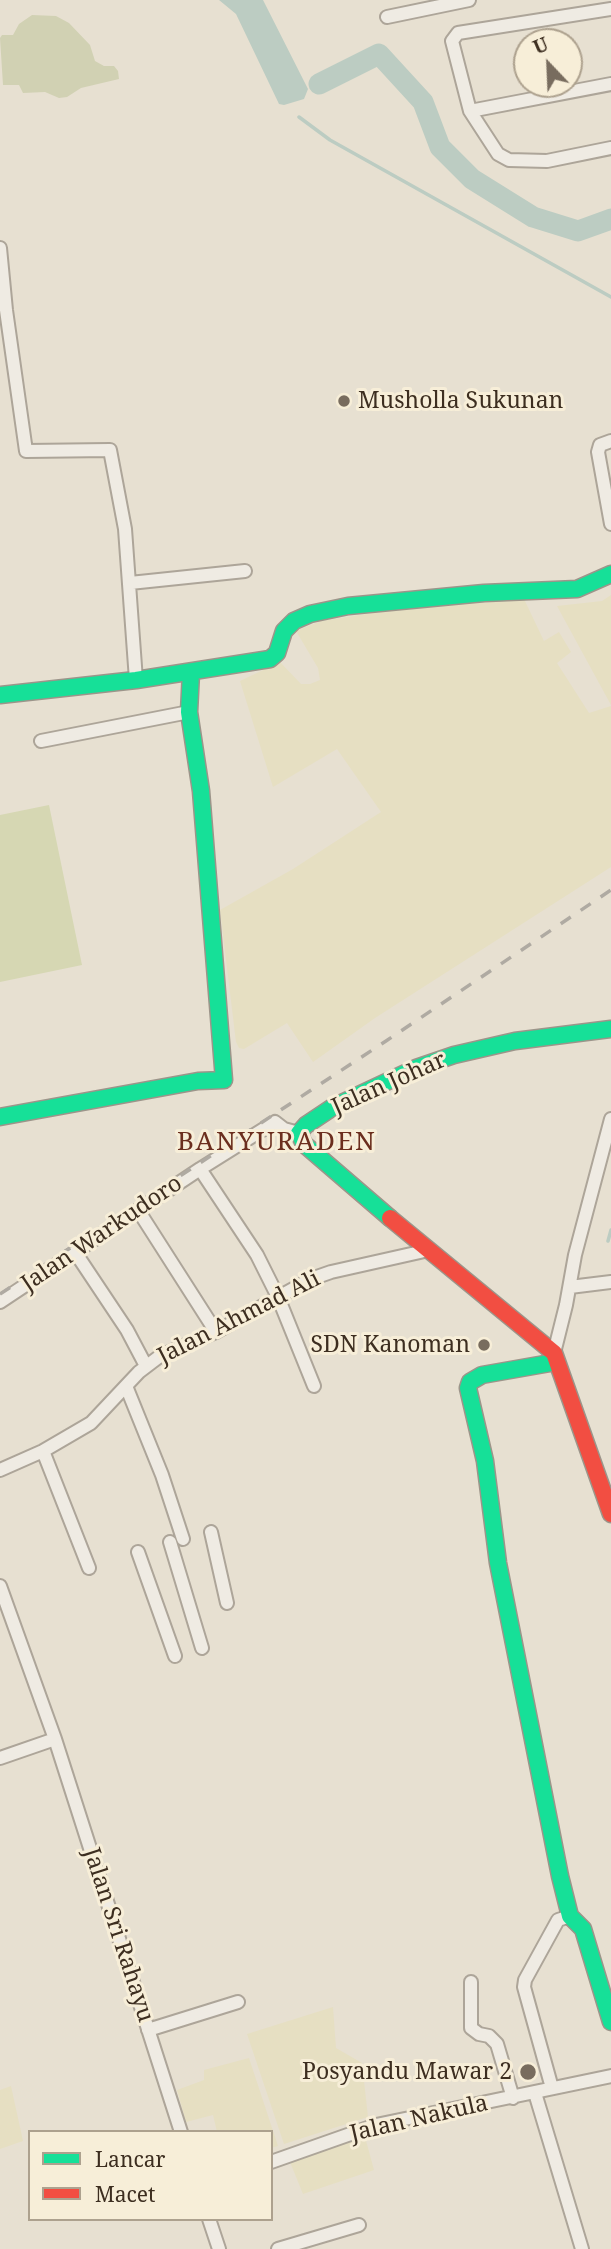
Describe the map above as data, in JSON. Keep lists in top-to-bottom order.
{
  "streets": {
    "street": [
      "Jalan Johar",
      "Jalan Warkudoro",
      "Jalan Ahmad Ali",
      "Jalan Sri Rahayu",
      "Jalan Nakula"
    ]
  },
  "crossings": [
    ["Jalan Johar", "Jalan Warkudoro"]
  ],
  "districts": ["BANYURADEN"],
  "places": ["Musholla Sukunan", "SDN Kanoman", "Posyandu Mawar 2"],
  "legend": ["Lancar", "Macet"],
  "north": "top left"
}
